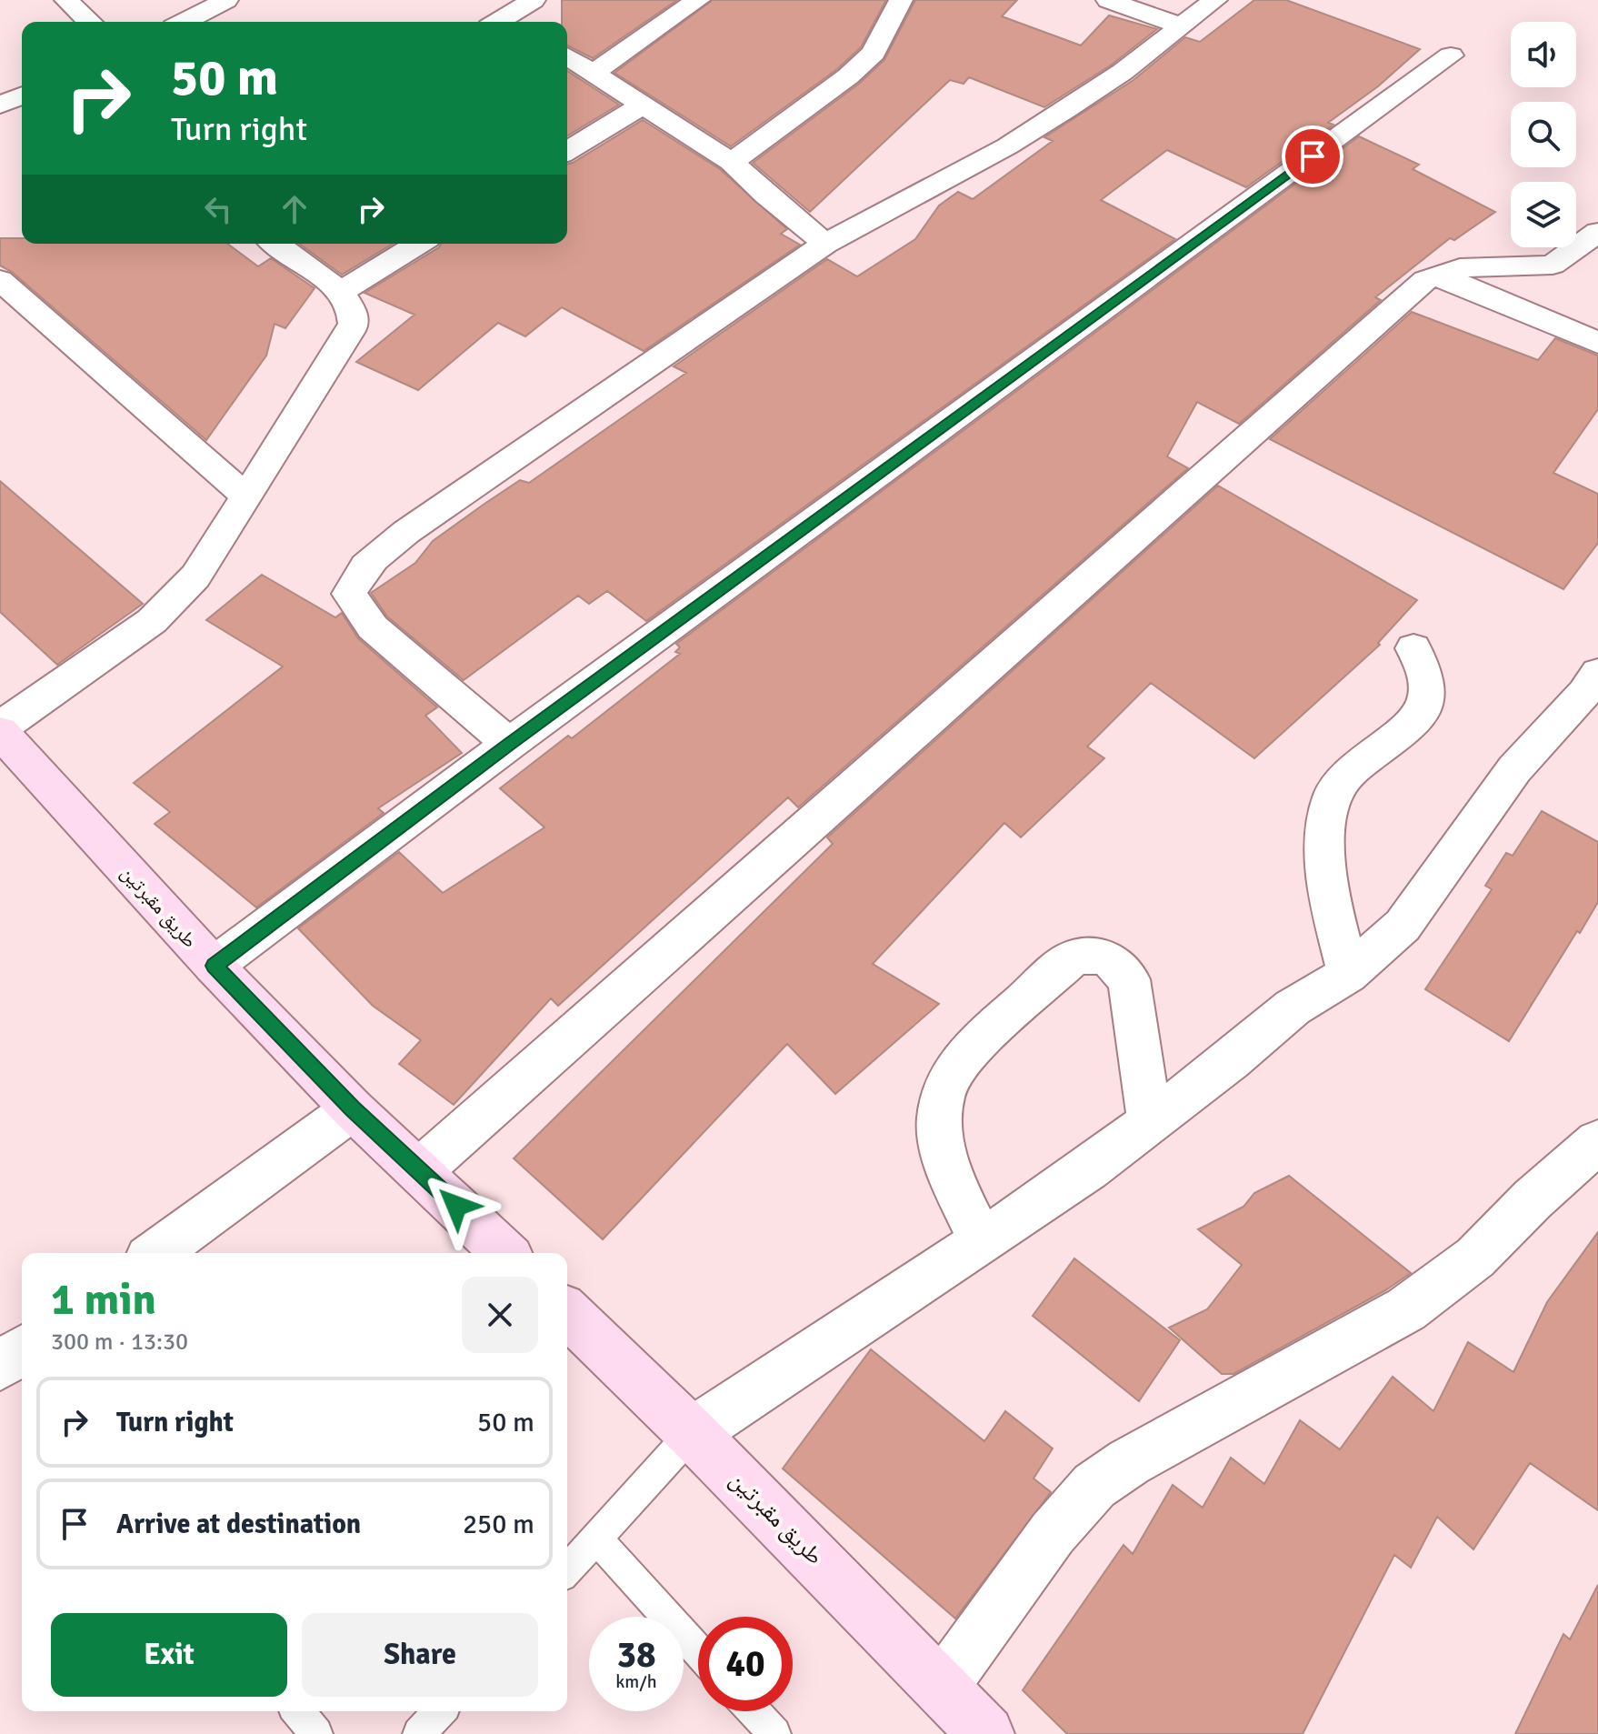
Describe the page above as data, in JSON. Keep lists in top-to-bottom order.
{
  "streets": {
    "street": ["طريق مقبرتين"]
  },
  "page": {
    "turn": ["50 m", "Turn right"],
    "heading": ["1 min", "300 m · 13:30"],
    "list": [
      {
        "name": "Turn right",
        "value": "50 m"
      },
      {
        "name": "Arrive at destination",
        "value": "250 m"
      }
    ],
    "buttons": ["Exit", "Share"],
    "speed": "38 km/h",
    "limit": "40"
  }
}
